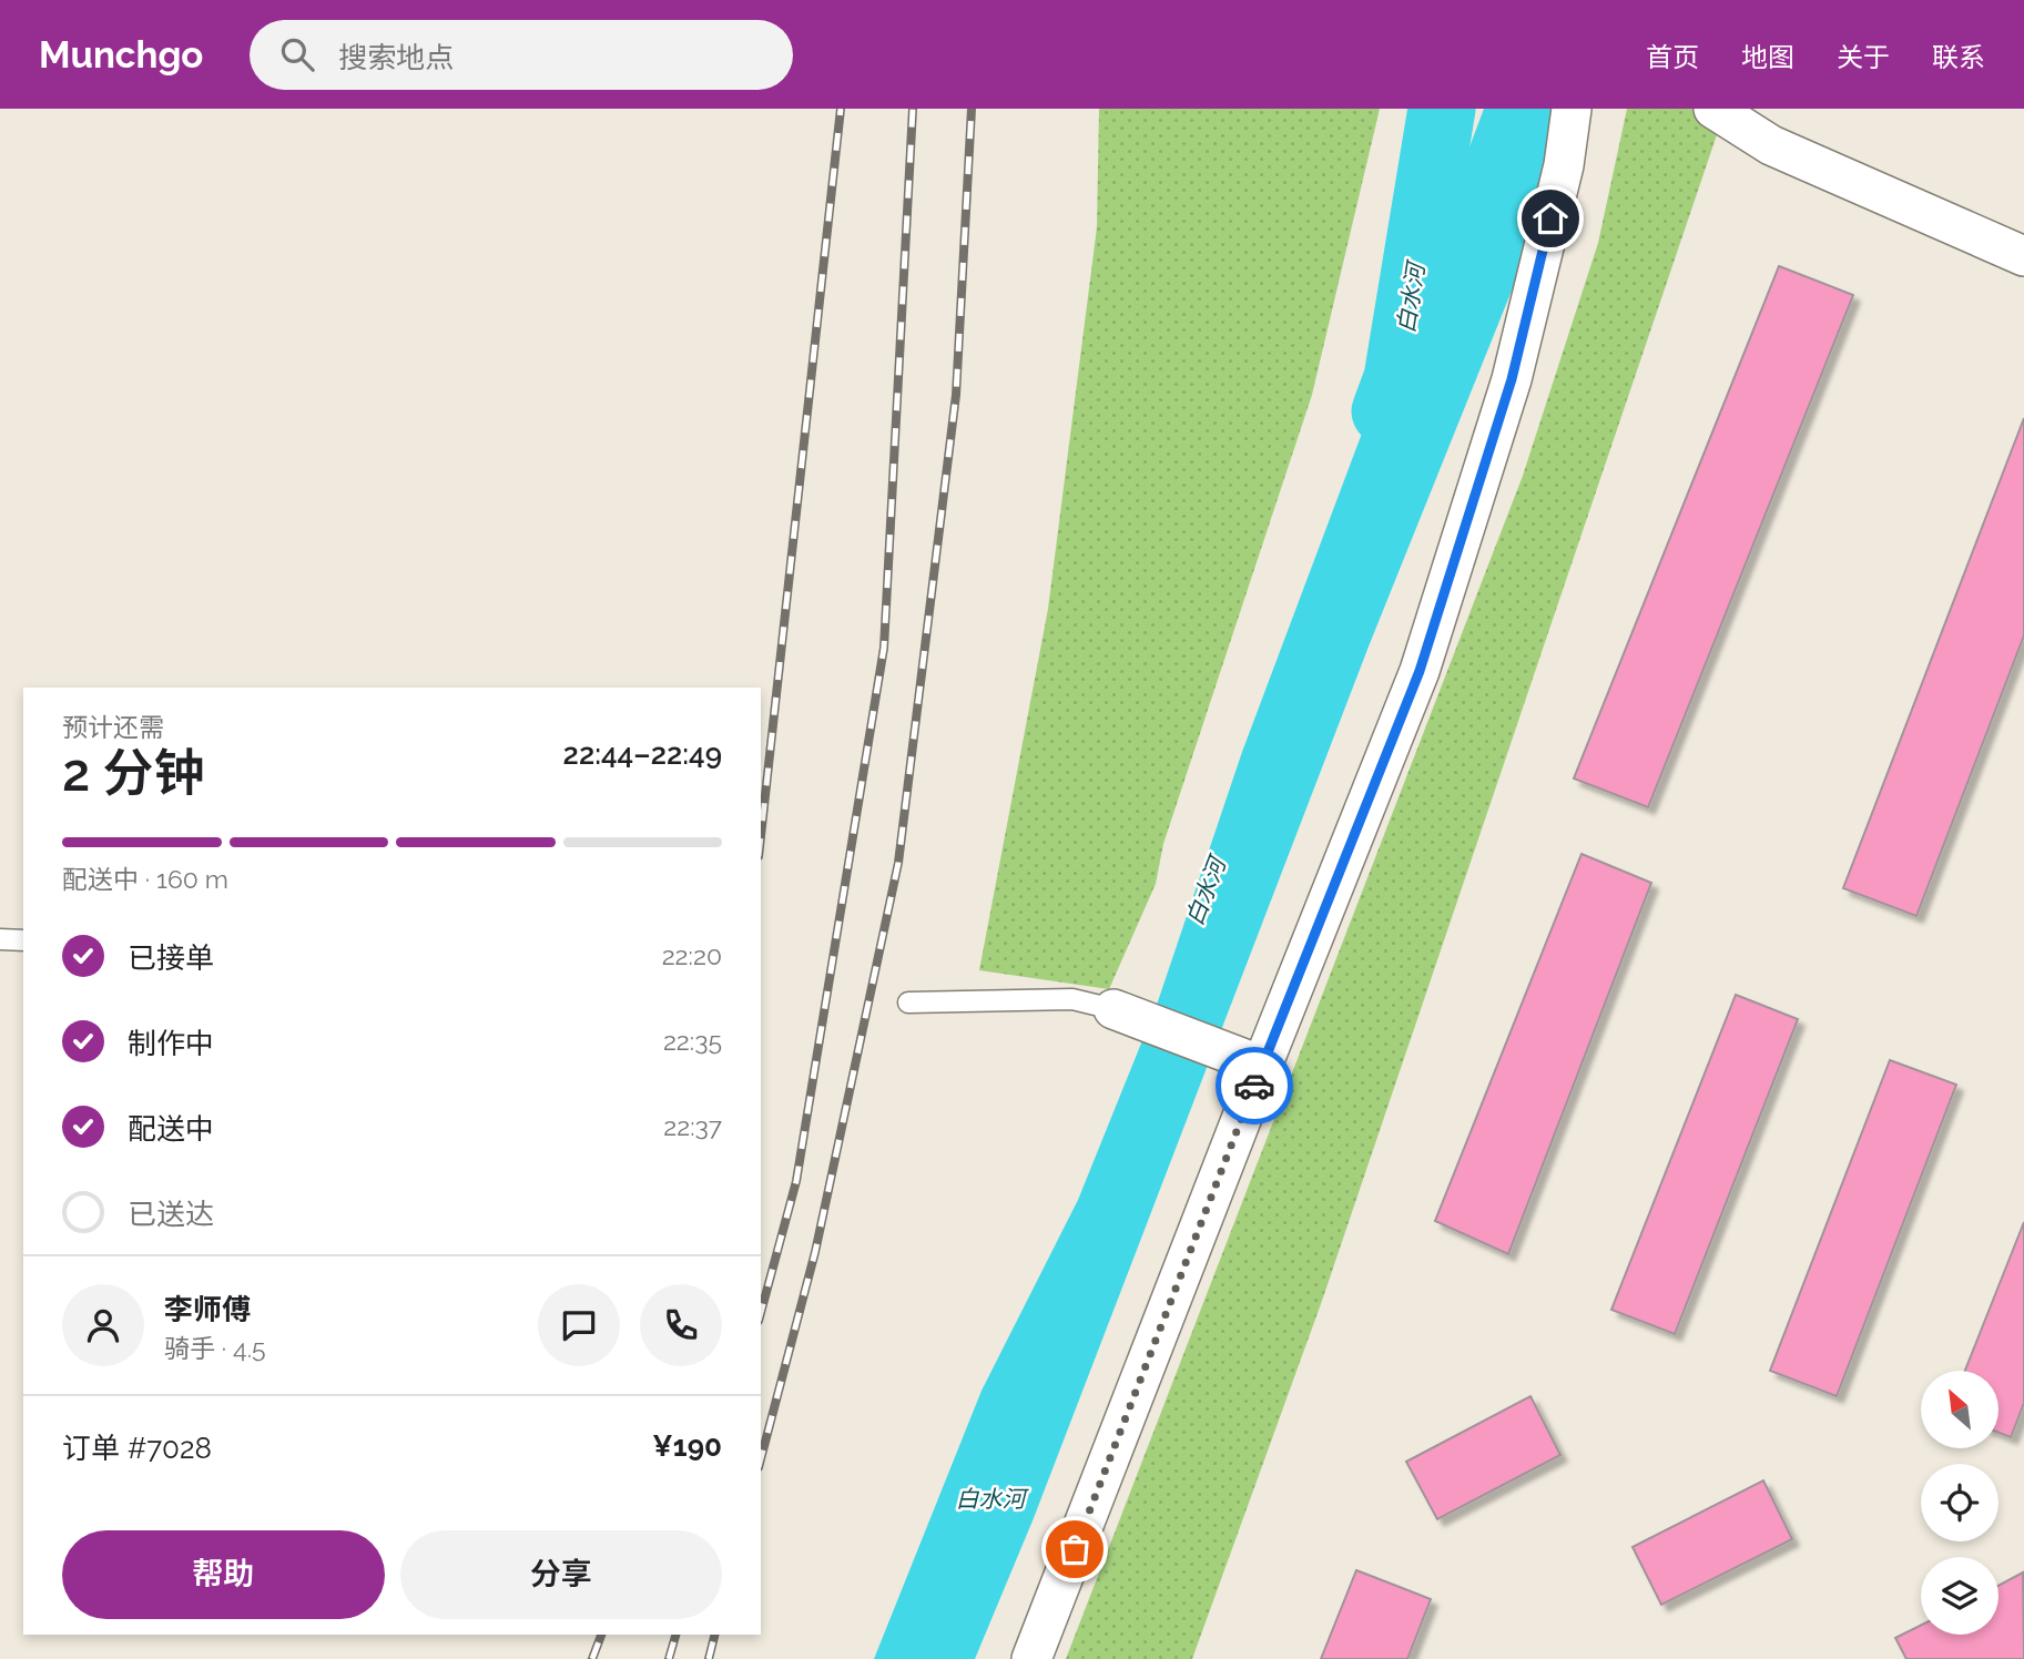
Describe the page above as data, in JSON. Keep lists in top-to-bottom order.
{
  "water": ["白水河"],
  "north": "top left",
  "page": {
    "header": "Munchgo",
    "search": "搜索地点",
    "nav": [
      "首页",
      "地图",
      "关于",
      "联系"
    ],
    "heading": ["2 分钟", "预计还需", "22:44–22:49"],
    "panel": [
      "李师傅",
      "骑手 · 4.5",
      "订单 #7028",
      "¥190"
    ],
    "bar": "配送中 · 160 m",
    "list": [
      ["已接单", "22:20"],
      ["制作中", "22:35"],
      ["配送中", "22:37"],
      "已送达"
    ],
    "buttons": ["帮助", "分享"]
  }
}
